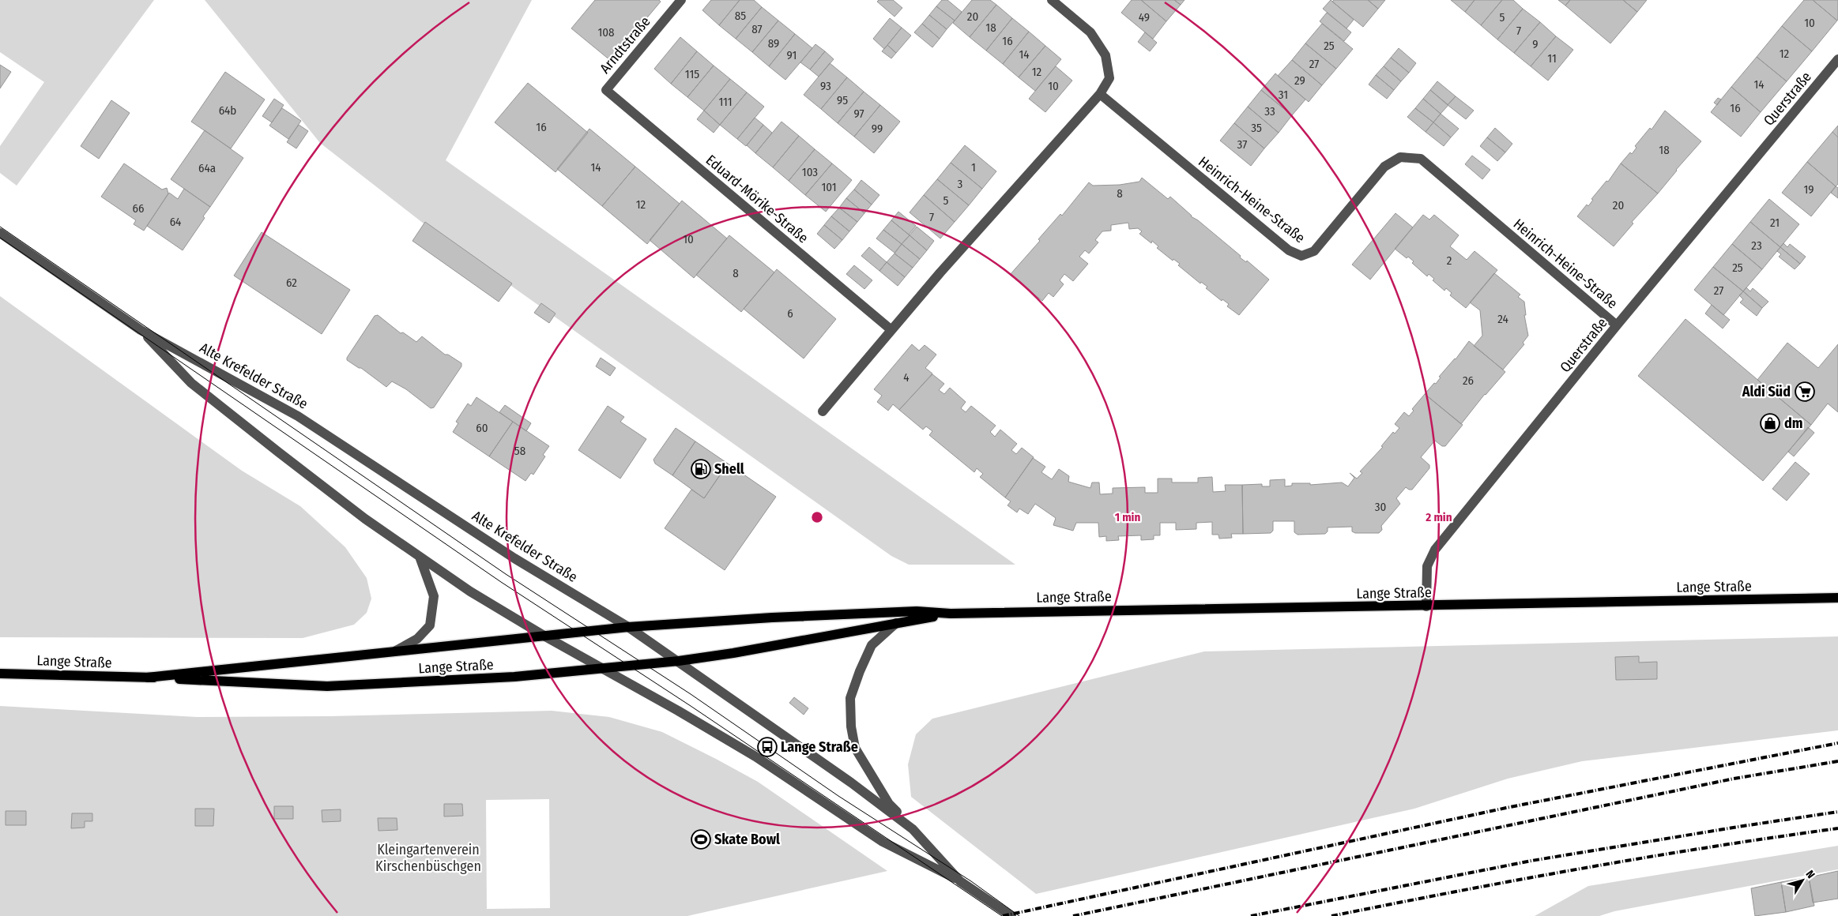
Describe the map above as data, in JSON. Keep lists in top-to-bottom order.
{
  "streets": {
    "main road": ["Lange Straße"],
    "street": [
      "Arndtstraße",
      "Querstraße",
      "Eduard-Mörike-Straße",
      "Heinrich-Heine-Straße",
      "Alte Krefelder Straße"
    ]
  },
  "crossings": [
    ["Arndtstraße", "Eduard-Mörike-Straße"],
    ["Querstraße", "Heinrich-Heine-Straße"],
    ["Querstraße", "Lange Straße"],
    ["Alte Krefelder Straße", "Lange Straße"]
  ],
  "parks": ["Kleingartenverein Kirschenbüschgen"],
  "places": {
    "supermarket": ["Aldi Süd"],
    "shop": ["dm"],
    "fuel station": ["Shell"],
    "bus stop": ["Lange Straße"],
    "sports": ["Skate Bowl"]
  },
  "house_numbers": [
    "85",
    "20",
    "49",
    "5",
    "10",
    "18",
    "87",
    "7",
    "108",
    "16",
    "89",
    "9",
    "25",
    "12",
    "14",
    "91",
    "11",
    "27",
    "12",
    "115",
    "29",
    "14",
    "93",
    "10",
    "31",
    "95",
    "111",
    "16",
    "64b",
    "33",
    "97",
    "16",
    "35",
    "99",
    "37",
    "18",
    "14",
    "1",
    "64a",
    "103",
    "3",
    "101",
    "19",
    "8",
    "5",
    "12",
    "20",
    "66",
    "7",
    "64",
    "21",
    "10",
    "23",
    "2",
    "25",
    "8",
    "62",
    "27",
    "6",
    "24",
    "4",
    "26",
    "60",
    "58",
    "30"
  ],
  "north": "top right",
  "rings": ["1 min", "2 min"]
}
